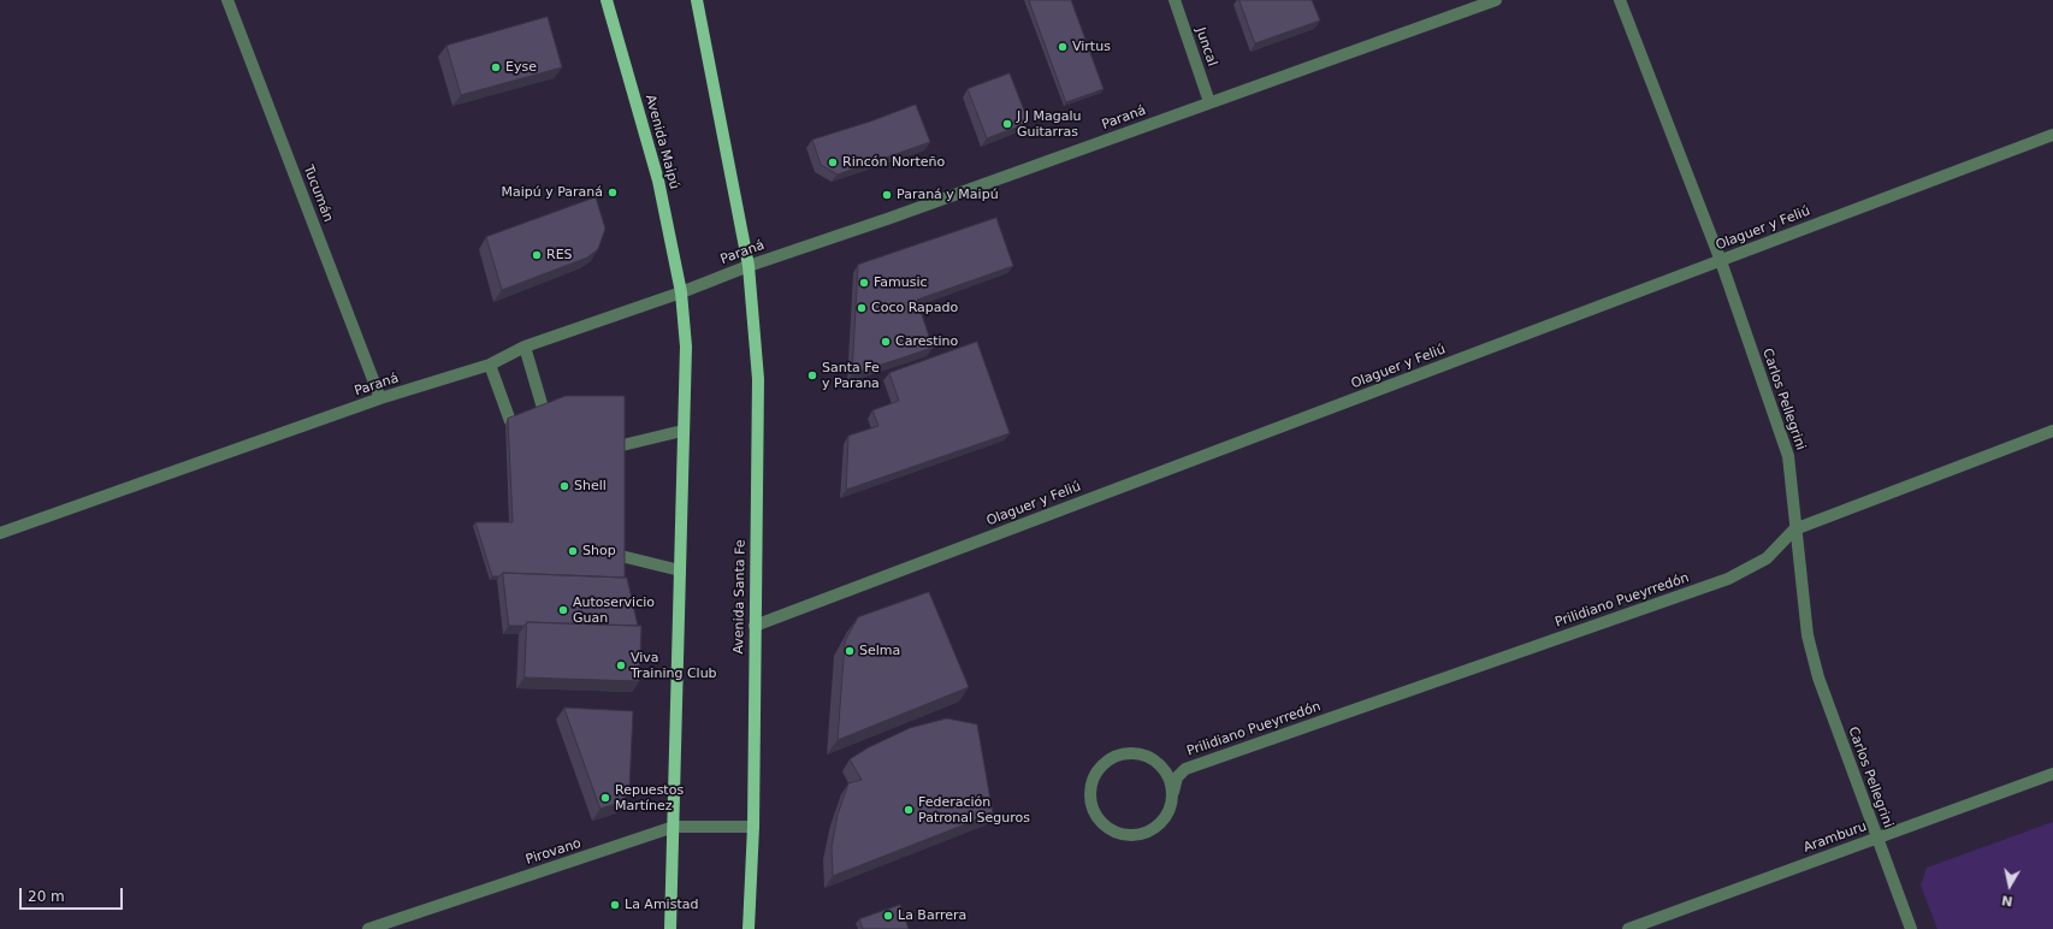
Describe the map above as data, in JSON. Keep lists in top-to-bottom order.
{
  "streets": {
    "main road": ["Avenida Maipú", "Avenida Santa Fe"],
    "street": [
      "Juncal",
      "Paraná",
      "Tucumán",
      "Olaguer y Feliú",
      "Carlos Pellegrini",
      "Prilidiano Pueyrredón",
      "Aramburu",
      "Pirovano"
    ]
  },
  "crossings": [
    ["Juncal", "Paraná"],
    ["Paraná", "Avenida Maipú"],
    ["Paraná", "Tucumán"],
    ["Paraná", "Avenida Santa Fe"],
    ["Olaguer y Feliú", "Carlos Pellegrini"],
    ["Olaguer y Feliú", "Avenida Santa Fe"],
    ["Carlos Pellegrini", "Prilidiano Pueyrredón"],
    ["Carlos Pellegrini", "Aramburu"],
    ["Avenida Santa Fe", "Pirovano"]
  ],
  "places": [
    "Virtus",
    "Eyse",
    "J J Magalu Guitarras",
    "Rincón Norteño",
    "Maipú y Paraná",
    "Paraná y Maipú",
    "RES",
    "Famusic",
    "Coco Rapado",
    "Carestino",
    "Santa Fe y Parana",
    "Shell",
    "Shop",
    "Autoservicio Guan",
    "Selma",
    "Viva Training Club",
    "Repuestos Martínez",
    "Federación Patronal Seguros",
    "La Amistad",
    "La Barrera"
  ],
  "scale_bar": "20 m",
  "north": "bottom"
}
